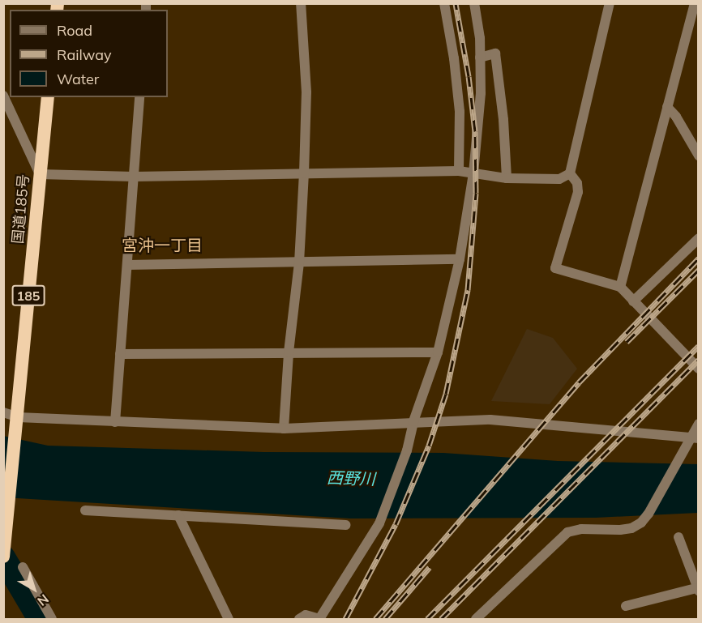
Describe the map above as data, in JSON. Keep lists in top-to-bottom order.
{
  "streets": {
    "highway": ["国道185号", "185"]
  },
  "districts": ["宮沖一丁目"],
  "water": ["西野川"],
  "legend": ["Road", "Railway", "Water"],
  "north": "bottom right"
}
